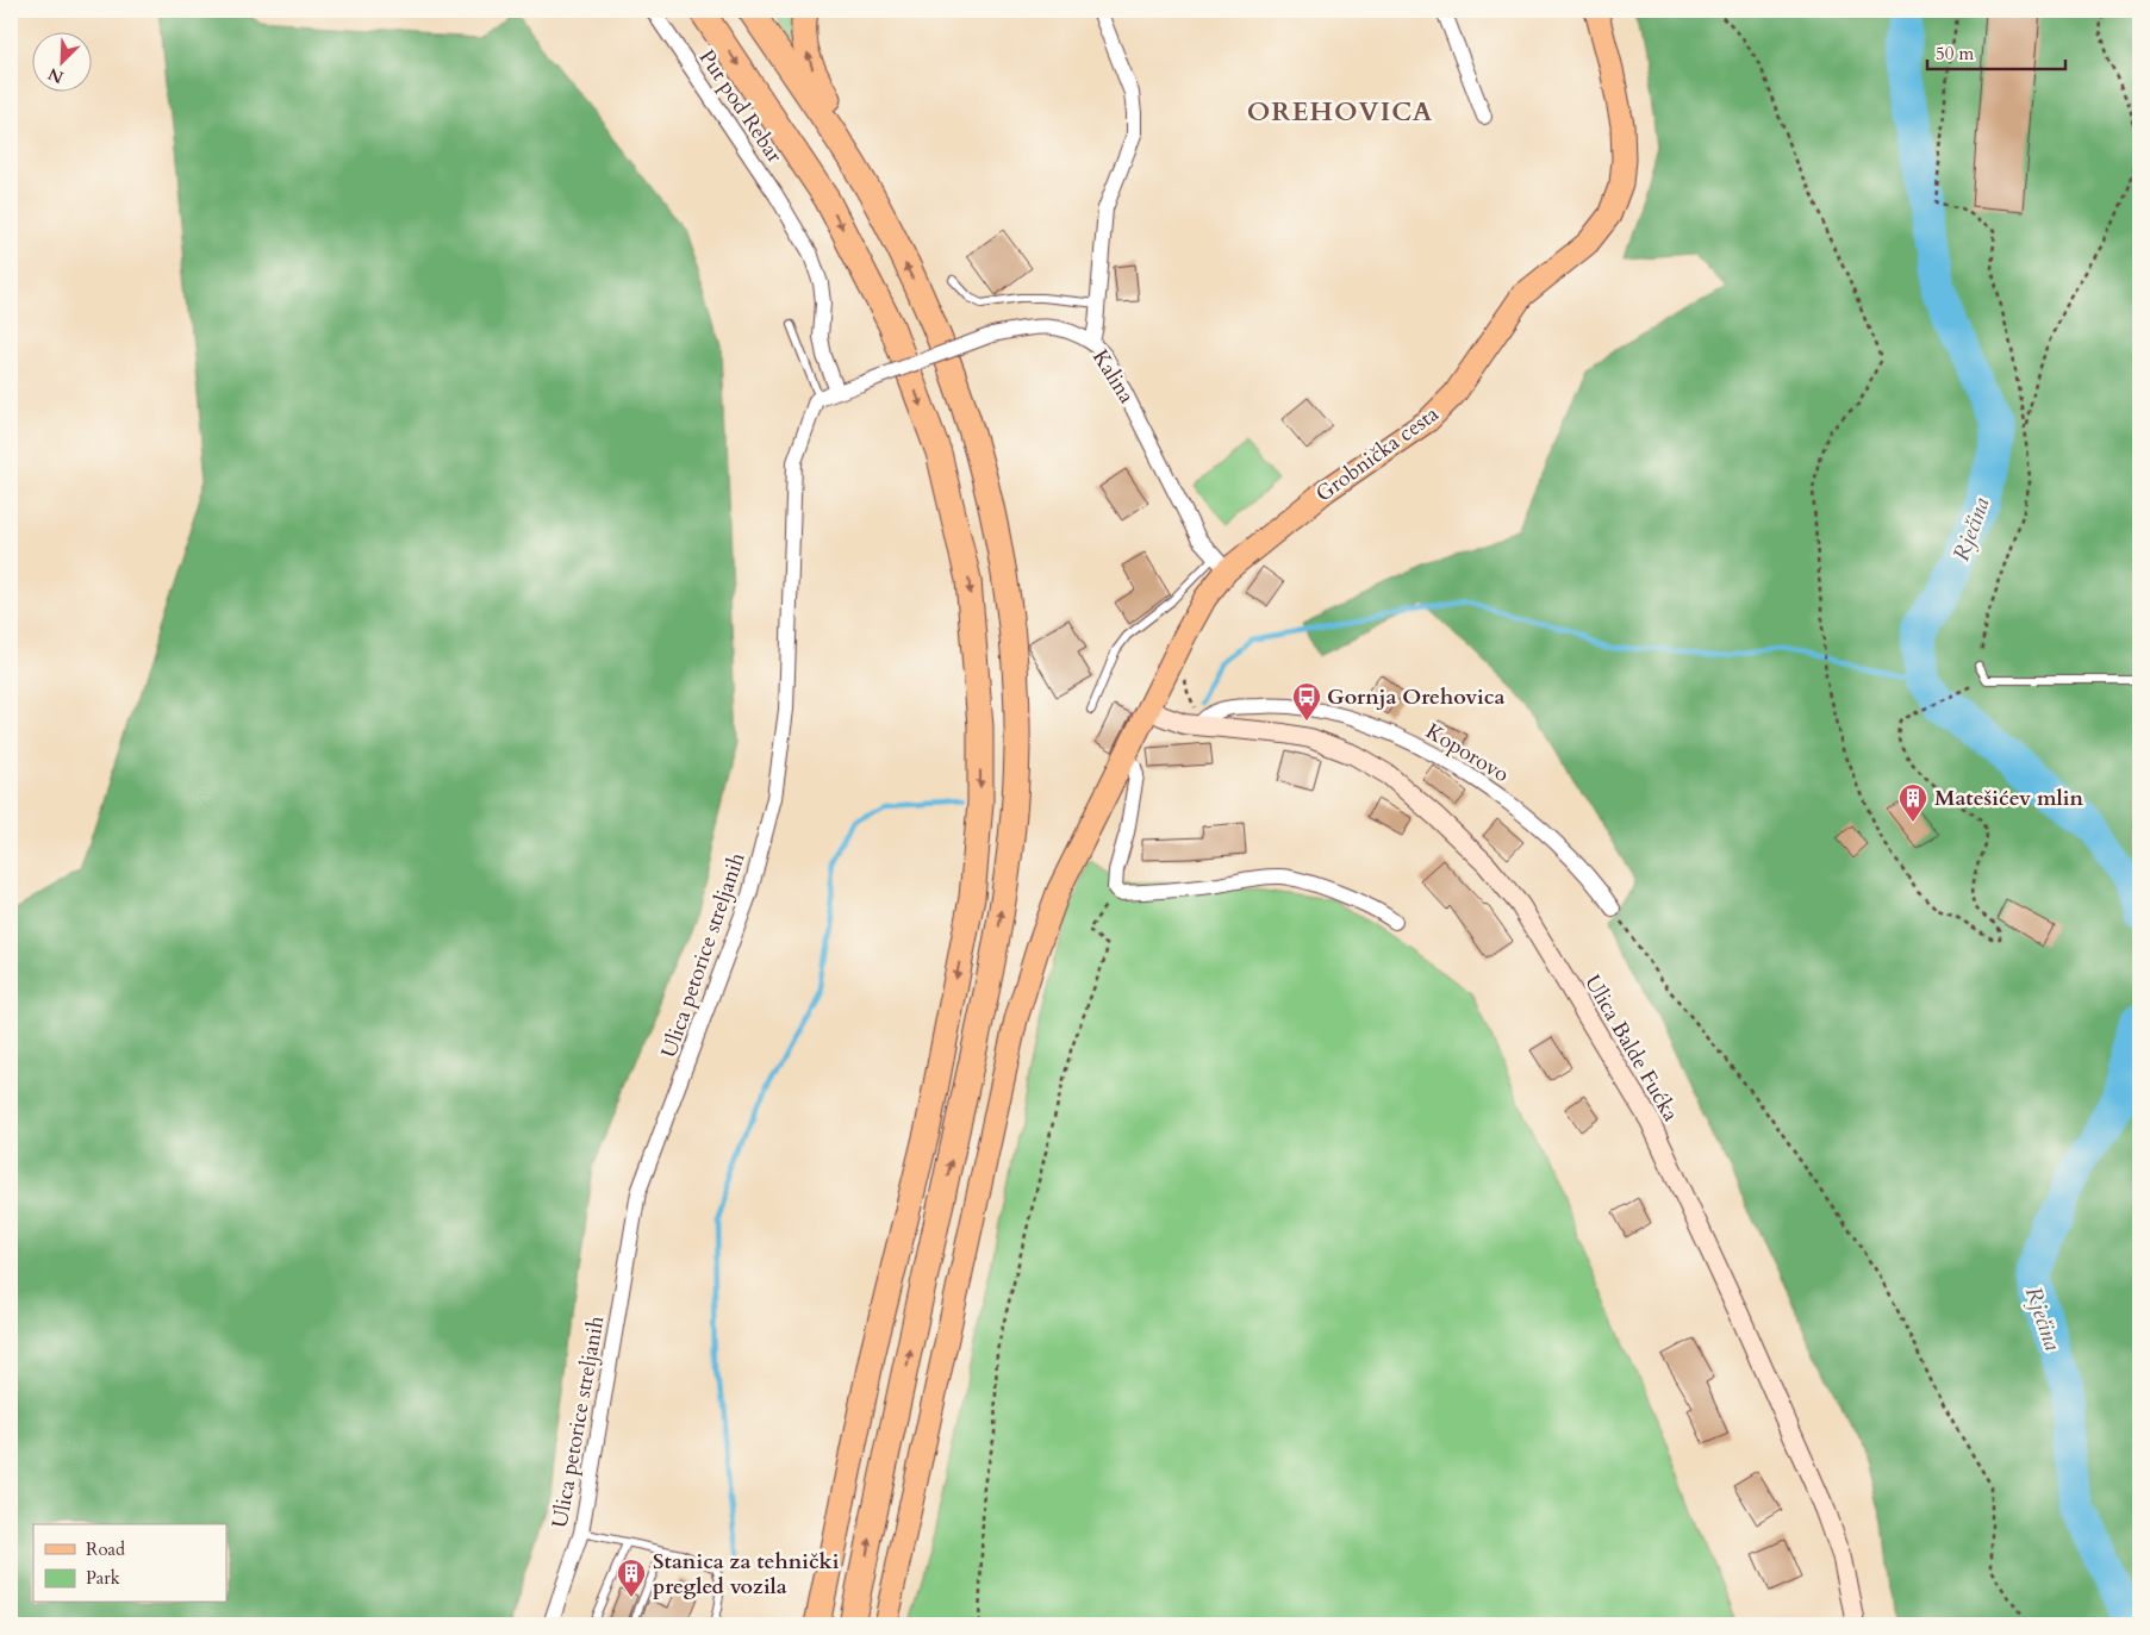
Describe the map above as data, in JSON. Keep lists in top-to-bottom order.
{
  "streets": {
    "main road": ["Grobnička cesta", "Ulica Balde Fućka"],
    "street": [
      "Put pod Rebar",
      "Kalina",
      "Koporovo",
      "Ulica petorice streljanih"
    ]
  },
  "crossings": [
    ["Kalina", "Grobnička cesta"],
    ["Koporovo", "Ulica Balde Fućka"]
  ],
  "districts": ["OREHOVICA"],
  "water": ["Rječina"],
  "places": {
    "bus stop": ["Gornja Orehovica"],
    "building": ["Matešićev mlin", "Stanica za tehnički pregled vozila"]
  },
  "legend": ["Road", "Park"],
  "scale_bar": "50 m",
  "north": "bottom left"
}
